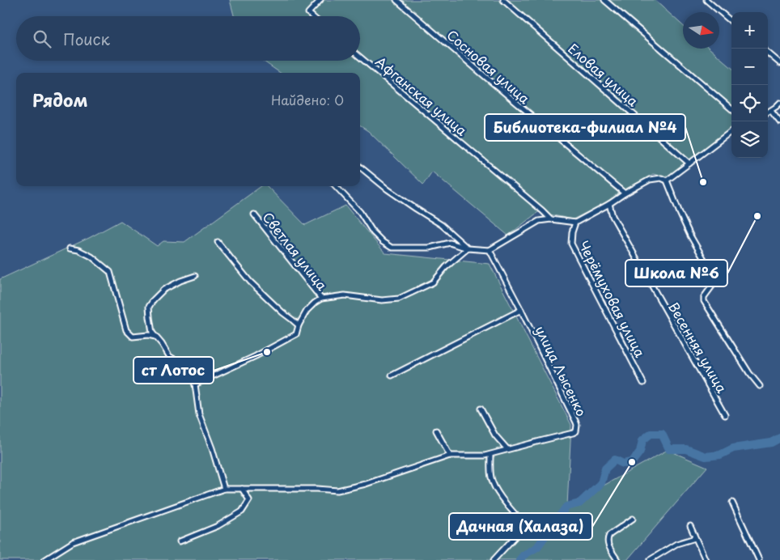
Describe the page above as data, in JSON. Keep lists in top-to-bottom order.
{
  "streets": {
    "street": [
      "Сосновая улица",
      "Еловая улица",
      "Афганская улица",
      "Светлая улица",
      "Черёмуховая улица",
      "Весенняя улица",
      "улица Лысенко"
    ]
  },
  "places": [
    "Библиотека-филиал №4",
    "Школа №6",
    "ст Лотос",
    "Дачная (Халаза)"
  ],
  "north": "right",
  "page": {
    "map_buttons": ["+", "−"],
    "search": "Поиск",
    "heading": ["Рядом", "Найдено: 0"]
  }
}
